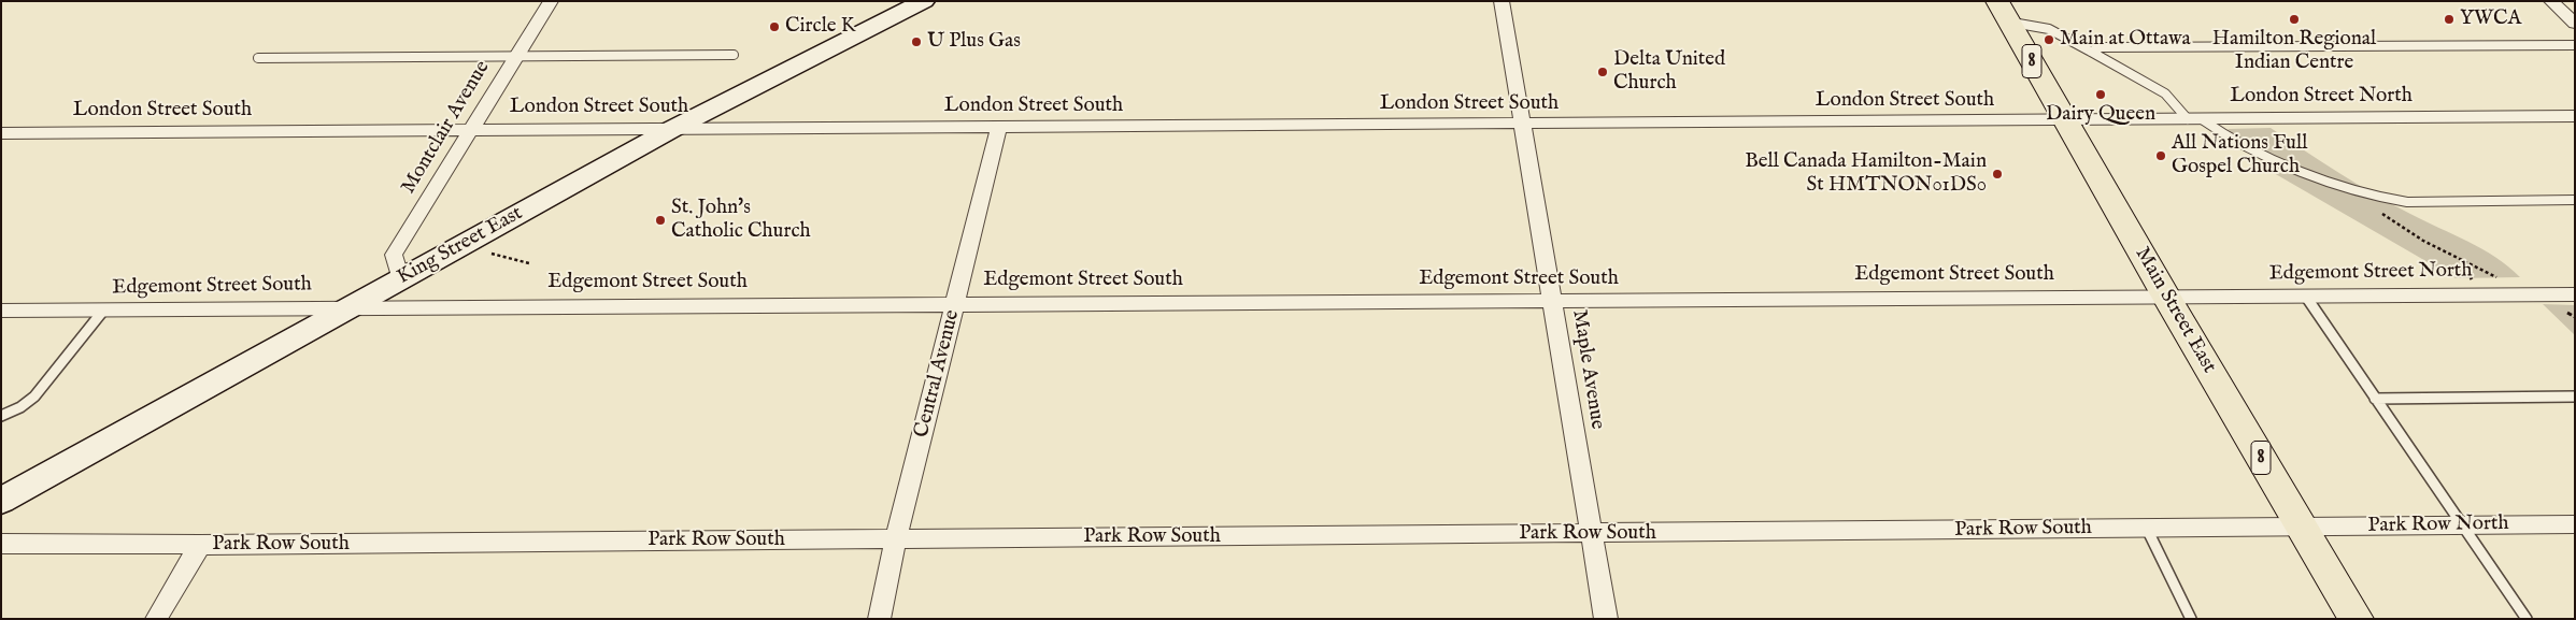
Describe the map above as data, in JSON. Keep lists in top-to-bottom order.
{
  "streets": {
    "main road": ["8", "King Street East", "Main Street East"],
    "street": [
      "London Street North",
      "London Street South",
      "Montclair Avenue",
      "Edgemont Street North",
      "Edgemont Street South",
      "Maple Avenue",
      "Central Avenue",
      "Park Row North",
      "Park Row South"
    ]
  },
  "crossings": [
    ["London Street North", "London Street South"],
    ["London Street North", "Main Street East"],
    ["London Street South", "Montclair Avenue"],
    ["London Street South", "King Street East"],
    ["London Street South", "Main Street East"],
    ["London Street South", "Maple Avenue"],
    ["London Street South", "Central Avenue"],
    ["Montclair Avenue", "King Street East"],
    ["King Street East", "Edgemont Street South"],
    ["Edgemont Street North", "Edgemont Street South"],
    ["Edgemont Street North", "Main Street East"],
    ["Edgemont Street South", "Main Street East"],
    ["Edgemont Street South", "Maple Avenue"],
    ["Edgemont Street South", "Central Avenue"],
    ["Main Street East", "Park Row North"],
    ["Main Street East", "Park Row South"],
    ["Maple Avenue", "Park Row South"],
    ["Central Avenue", "Park Row South"],
    ["Park Row North", "Park Row South"]
  ],
  "places": [
    "Hamilton Regional Indian Centre",
    "YWCA",
    "Circle K",
    "Main at Ottawa",
    "U Plus Gas",
    "Delta United Church",
    "Dairy Queen",
    "All Nations Full Gospel Church",
    "Bell Canada Hamilton-Main St HMTNON01DS0",
    "St. John's Catholic Church"
  ]
}
